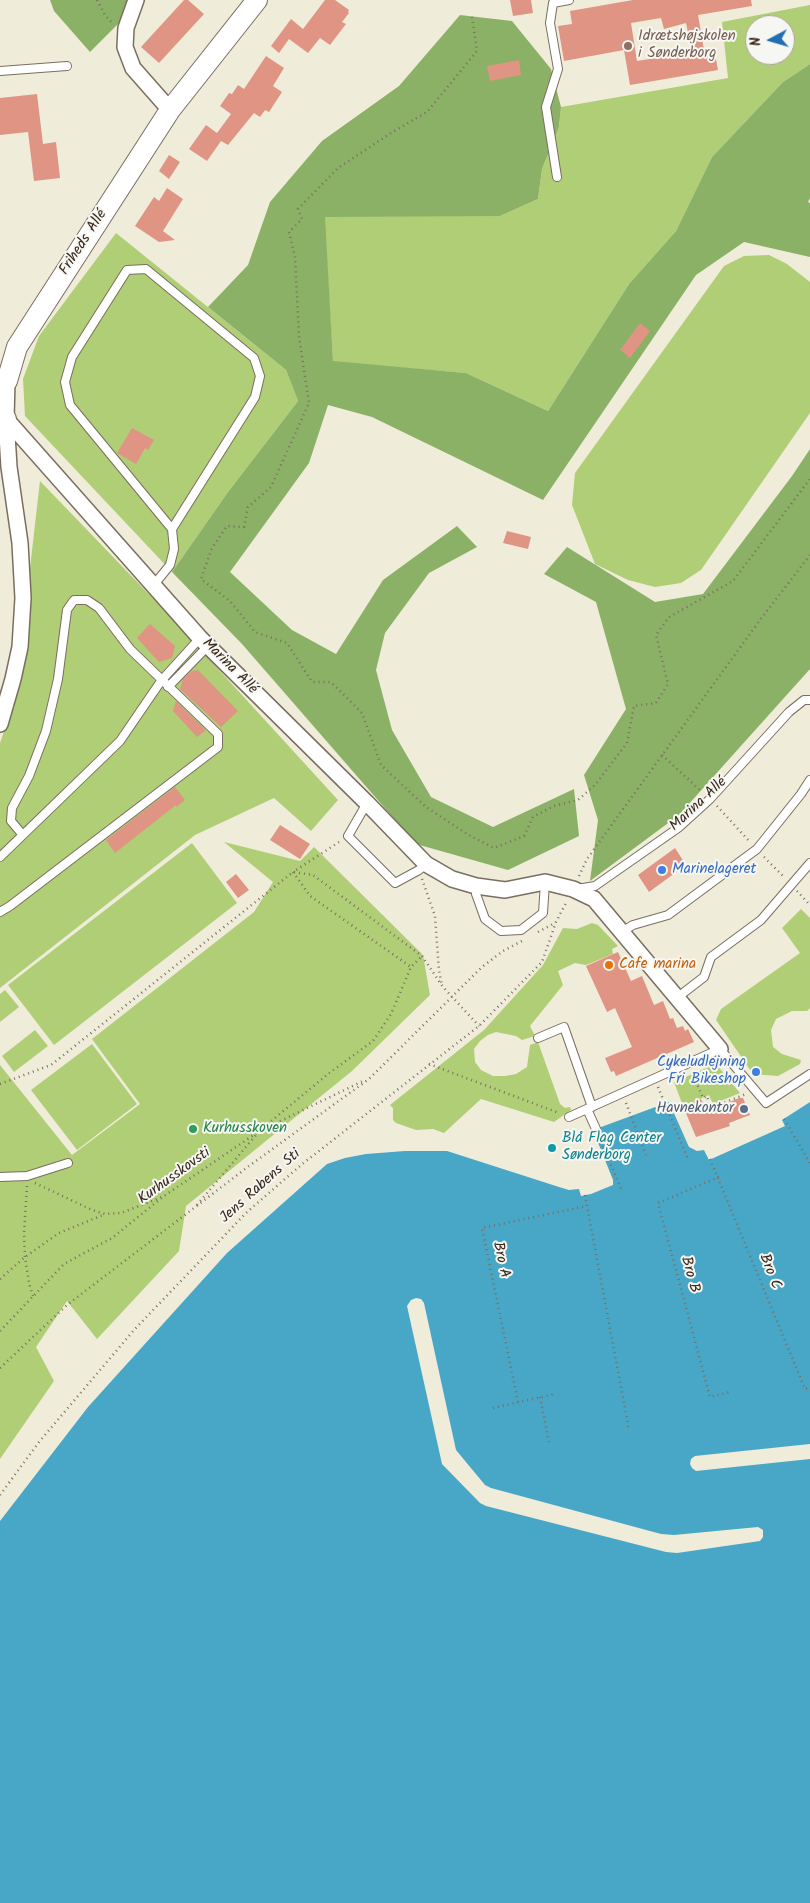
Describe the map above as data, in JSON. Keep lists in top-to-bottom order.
{
  "streets": {
    "street": ["Friheds Allé", "Marina Allé"],
    "path": [
      "Kurhusskovsti",
      "Jens Rabens Sti",
      "Bro A",
      "Bro C",
      "Bro B"
    ]
  },
  "crossings": [
    ["Marina Allé", "Jens Rabens Sti"],
    ["Bro C", "Bro B"]
  ],
  "places": [
    "Idrætshøjskolen i Sønderborg",
    "Marinelageret",
    "Cafe marina",
    "Cykeludlejning Fri Bikeshop",
    "Havnekontor",
    "Kurhusskoven",
    "Blå Flag Center Sønderborg"
  ],
  "north": "left"
}
